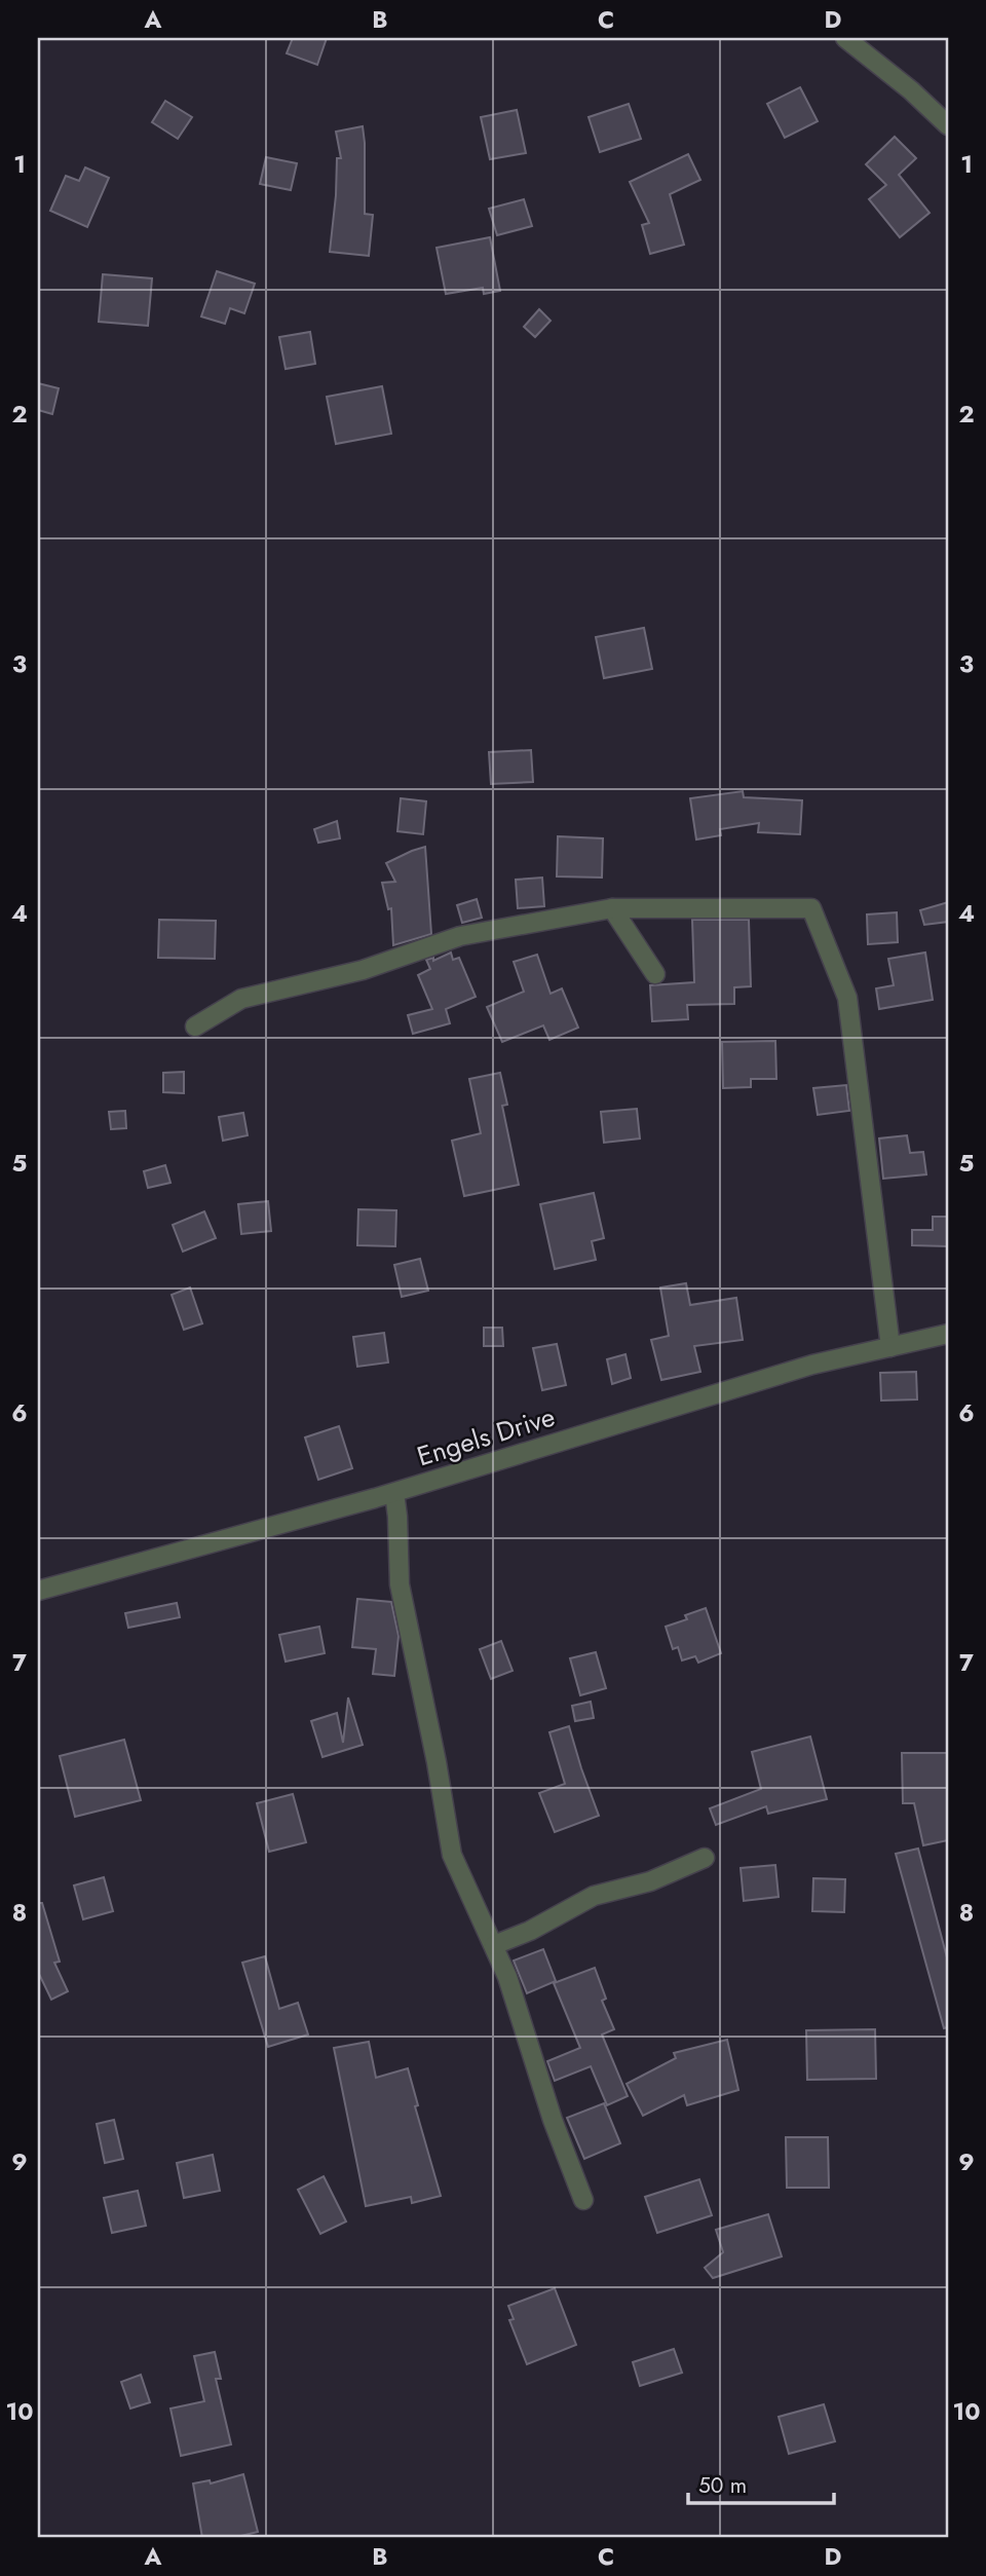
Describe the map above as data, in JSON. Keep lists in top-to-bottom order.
{
  "streets": {
    "street": ["Engels Drive"]
  },
  "scale_bar": "50 m",
  "grid": {
    "columns": [
      "A",
      "B",
      "C",
      "D"
    ],
    "rows": [
      "1",
      "2",
      "3",
      "4",
      "5",
      "6",
      "7",
      "8",
      "9",
      "10"
    ]
  }
}
